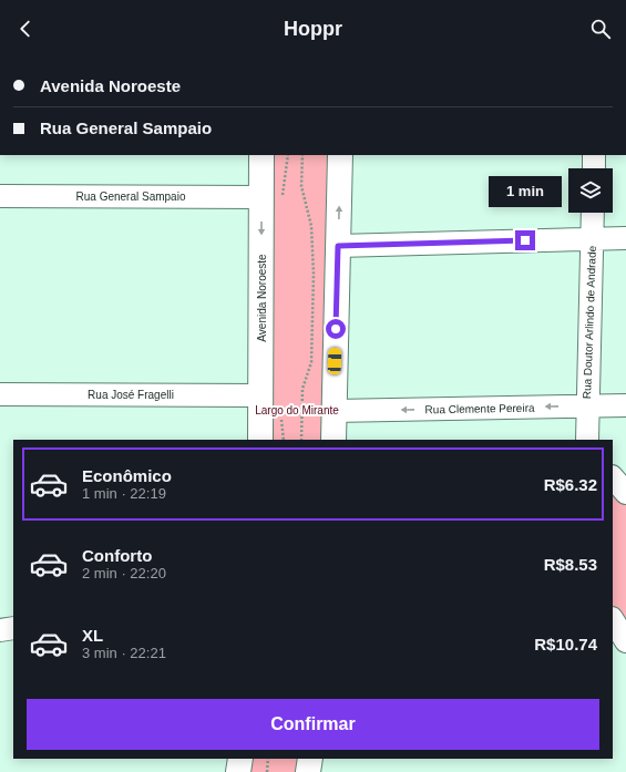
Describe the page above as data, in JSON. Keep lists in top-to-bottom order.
{
  "streets": {
    "main road": ["Avenida Noroeste"],
    "street": [
      "Rua General Sampaio",
      "Rua Doutor Arlindo de Andrade",
      "Rua José Fragelli",
      "Rua Clemente Pereira"
    ]
  },
  "crossings": [
    ["Rua General Sampaio", "Avenida Noroeste"],
    ["Avenida Noroeste", "Rua José Fragelli"],
    ["Rua Doutor Arlindo de Andrade", "Rua Clemente Pereira"]
  ],
  "parks": ["Largo do Mirante"],
  "page": {
    "header": "Hoppr",
    "banner": ["Avenida Noroeste", "Rua General Sampaio"],
    "bubble": "1 min",
    "list": [
      {
        "name": "Econômico",
        "note": "1 min · 22:19",
        "value": "R$6.32"
      },
      {
        "name": "Conforto",
        "note": "2 min · 22:20",
        "value": "R$8.53"
      },
      {
        "name": "XL",
        "note": "3 min · 22:21",
        "value": "R$10.74"
      }
    ],
    "buttons": "Confirmar"
  }
}
